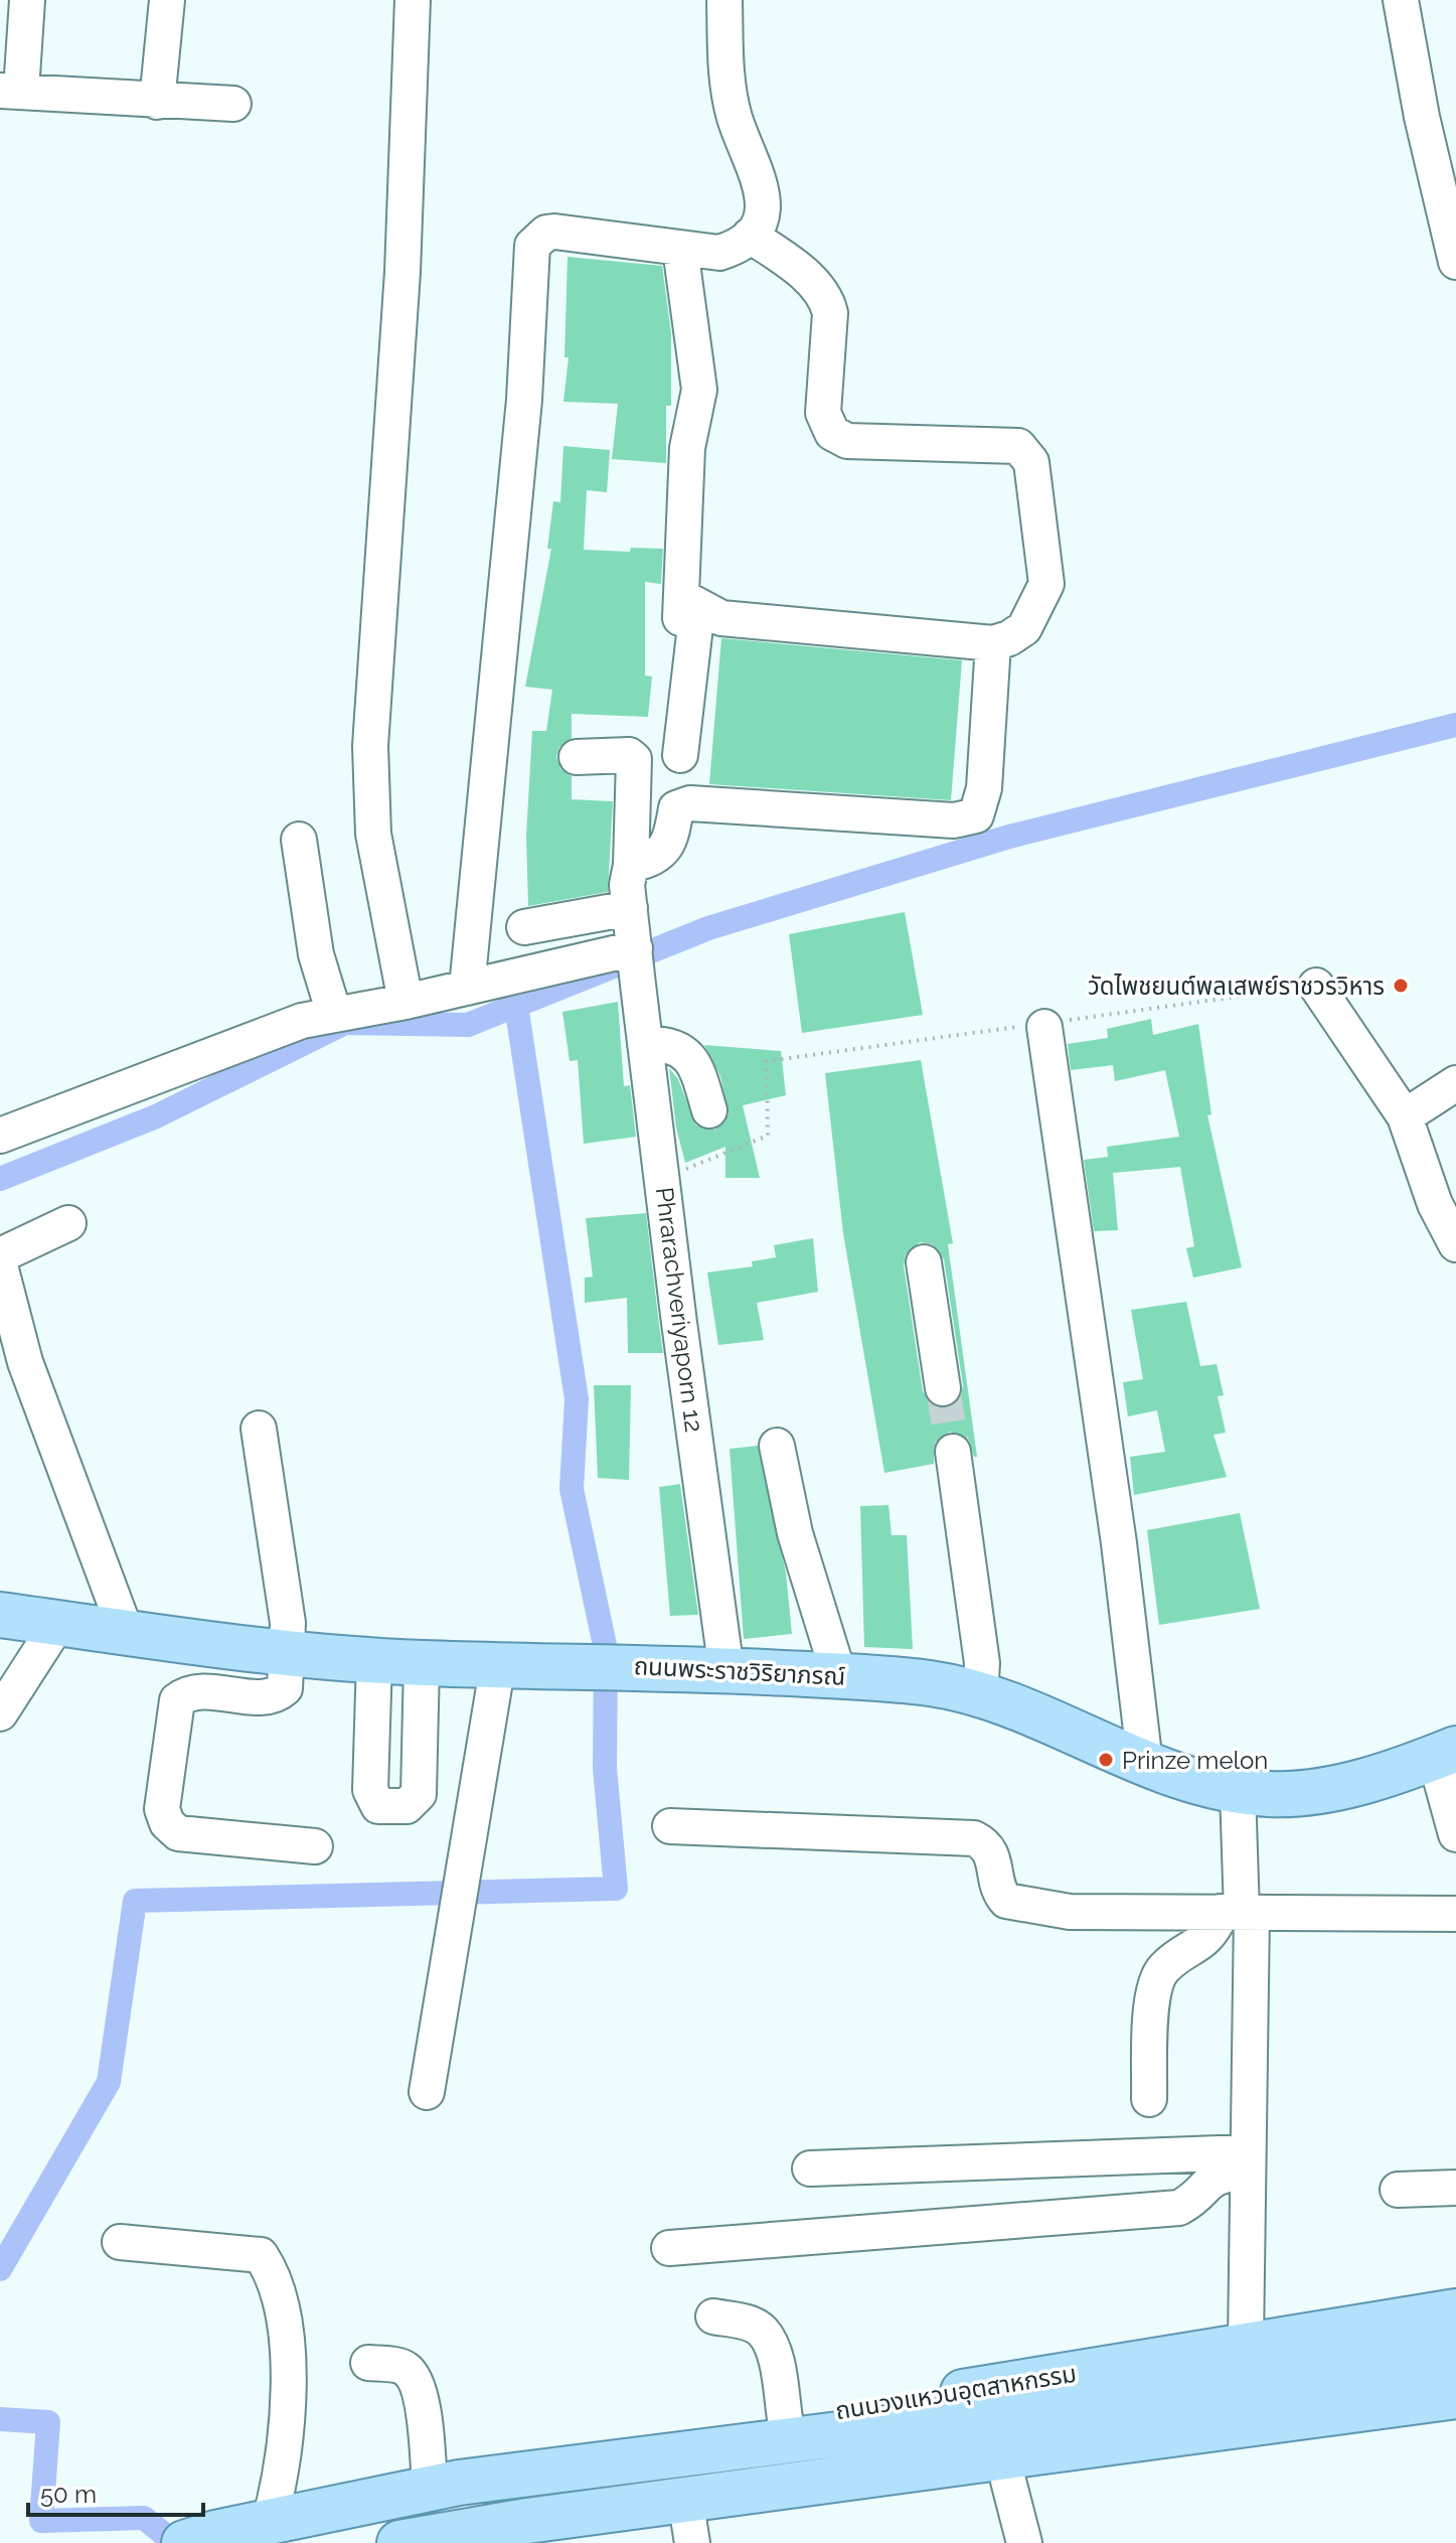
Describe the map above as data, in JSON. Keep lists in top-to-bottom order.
{
  "streets": {
    "main road": ["ถนนพระราชวิริยาภรณ์", "ถนนวงแหวนอุตสาหกรรม"],
    "street": ["Phrarachveriyaporn 12"]
  },
  "crossings": [
    ["Phrarachveriyaporn 12", "ถนนพระราชวิริยาภรณ์"]
  ],
  "places": ["วัดไพชยนต์พลเสพย์ราชวรวิหาร", "Prinze melon"],
  "scale_bar": "50 m"
}
